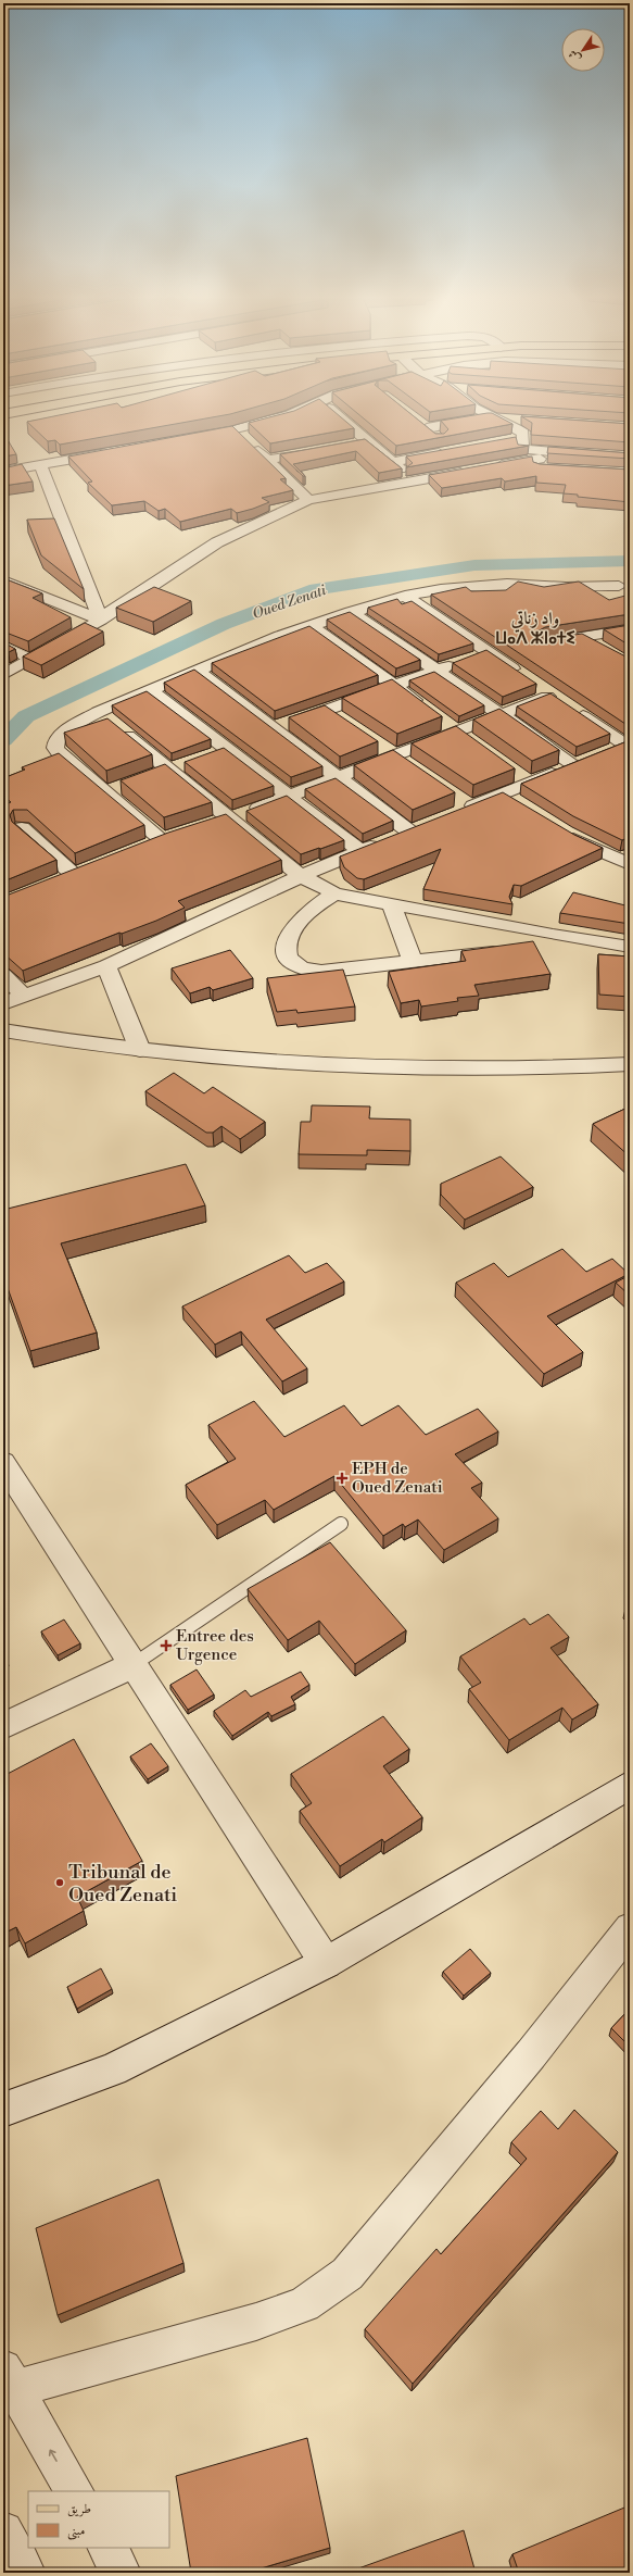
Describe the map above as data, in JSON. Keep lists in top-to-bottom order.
{
  "districts": ["واد زناتي ⵡⴰⴷ ⵣⵏⴰⵜⵉ"],
  "water": ["Oued Zenati"],
  "places": {
    "health": ["EPH de Oued Zenati", "Entree des Urgence"],
    "other": ["Tribunal de Oued Zenati"]
  },
  "legend": ["طريق", "مبنى"],
  "north": "bottom left"
}
